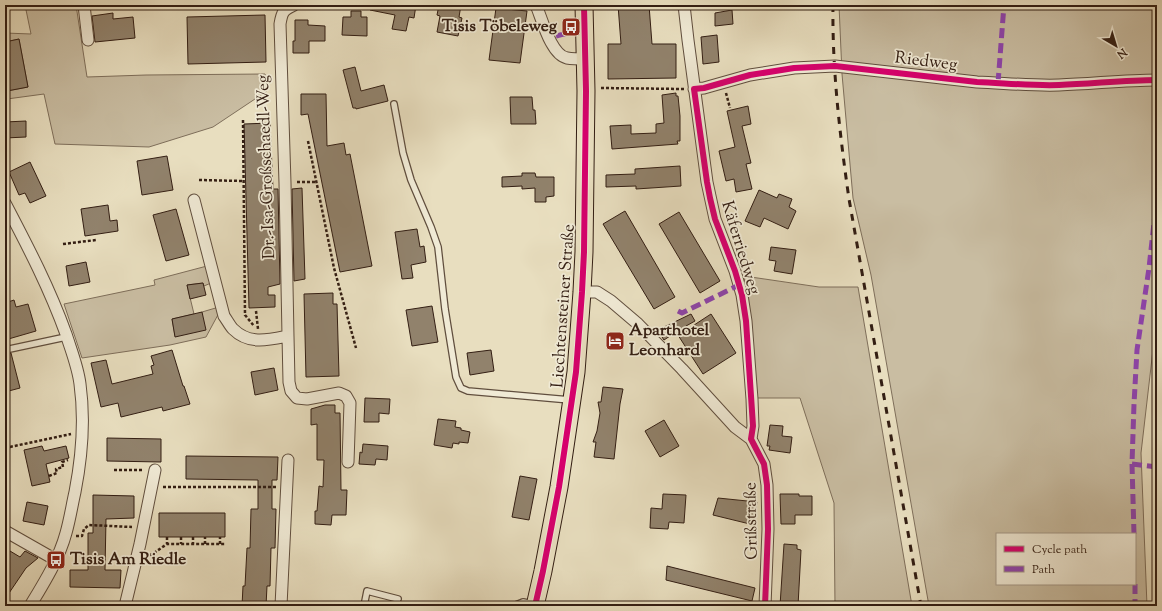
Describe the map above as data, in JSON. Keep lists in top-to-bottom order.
{
  "streets": {
    "main road": ["Liechtensteiner Straße"],
    "street": [
      "Riedweg",
      "Dr.-Isa-Großschaedl-Weg",
      "Käferriedweg",
      "Grißstraße"
    ]
  },
  "crossings": [
    ["Riedweg", "Käferriedweg"],
    ["Käferriedweg", "Grißstraße"],
    ["Liechtensteiner Straße", "Grißstraße"]
  ],
  "places": {
    "bus stop": ["Tisis Töbeleweg", "Tisis Am Riedle"],
    "hotel": ["Aparthotel Leonhard"]
  },
  "legend": ["Cycle path", "Path"],
  "north": "bottom right"
}
